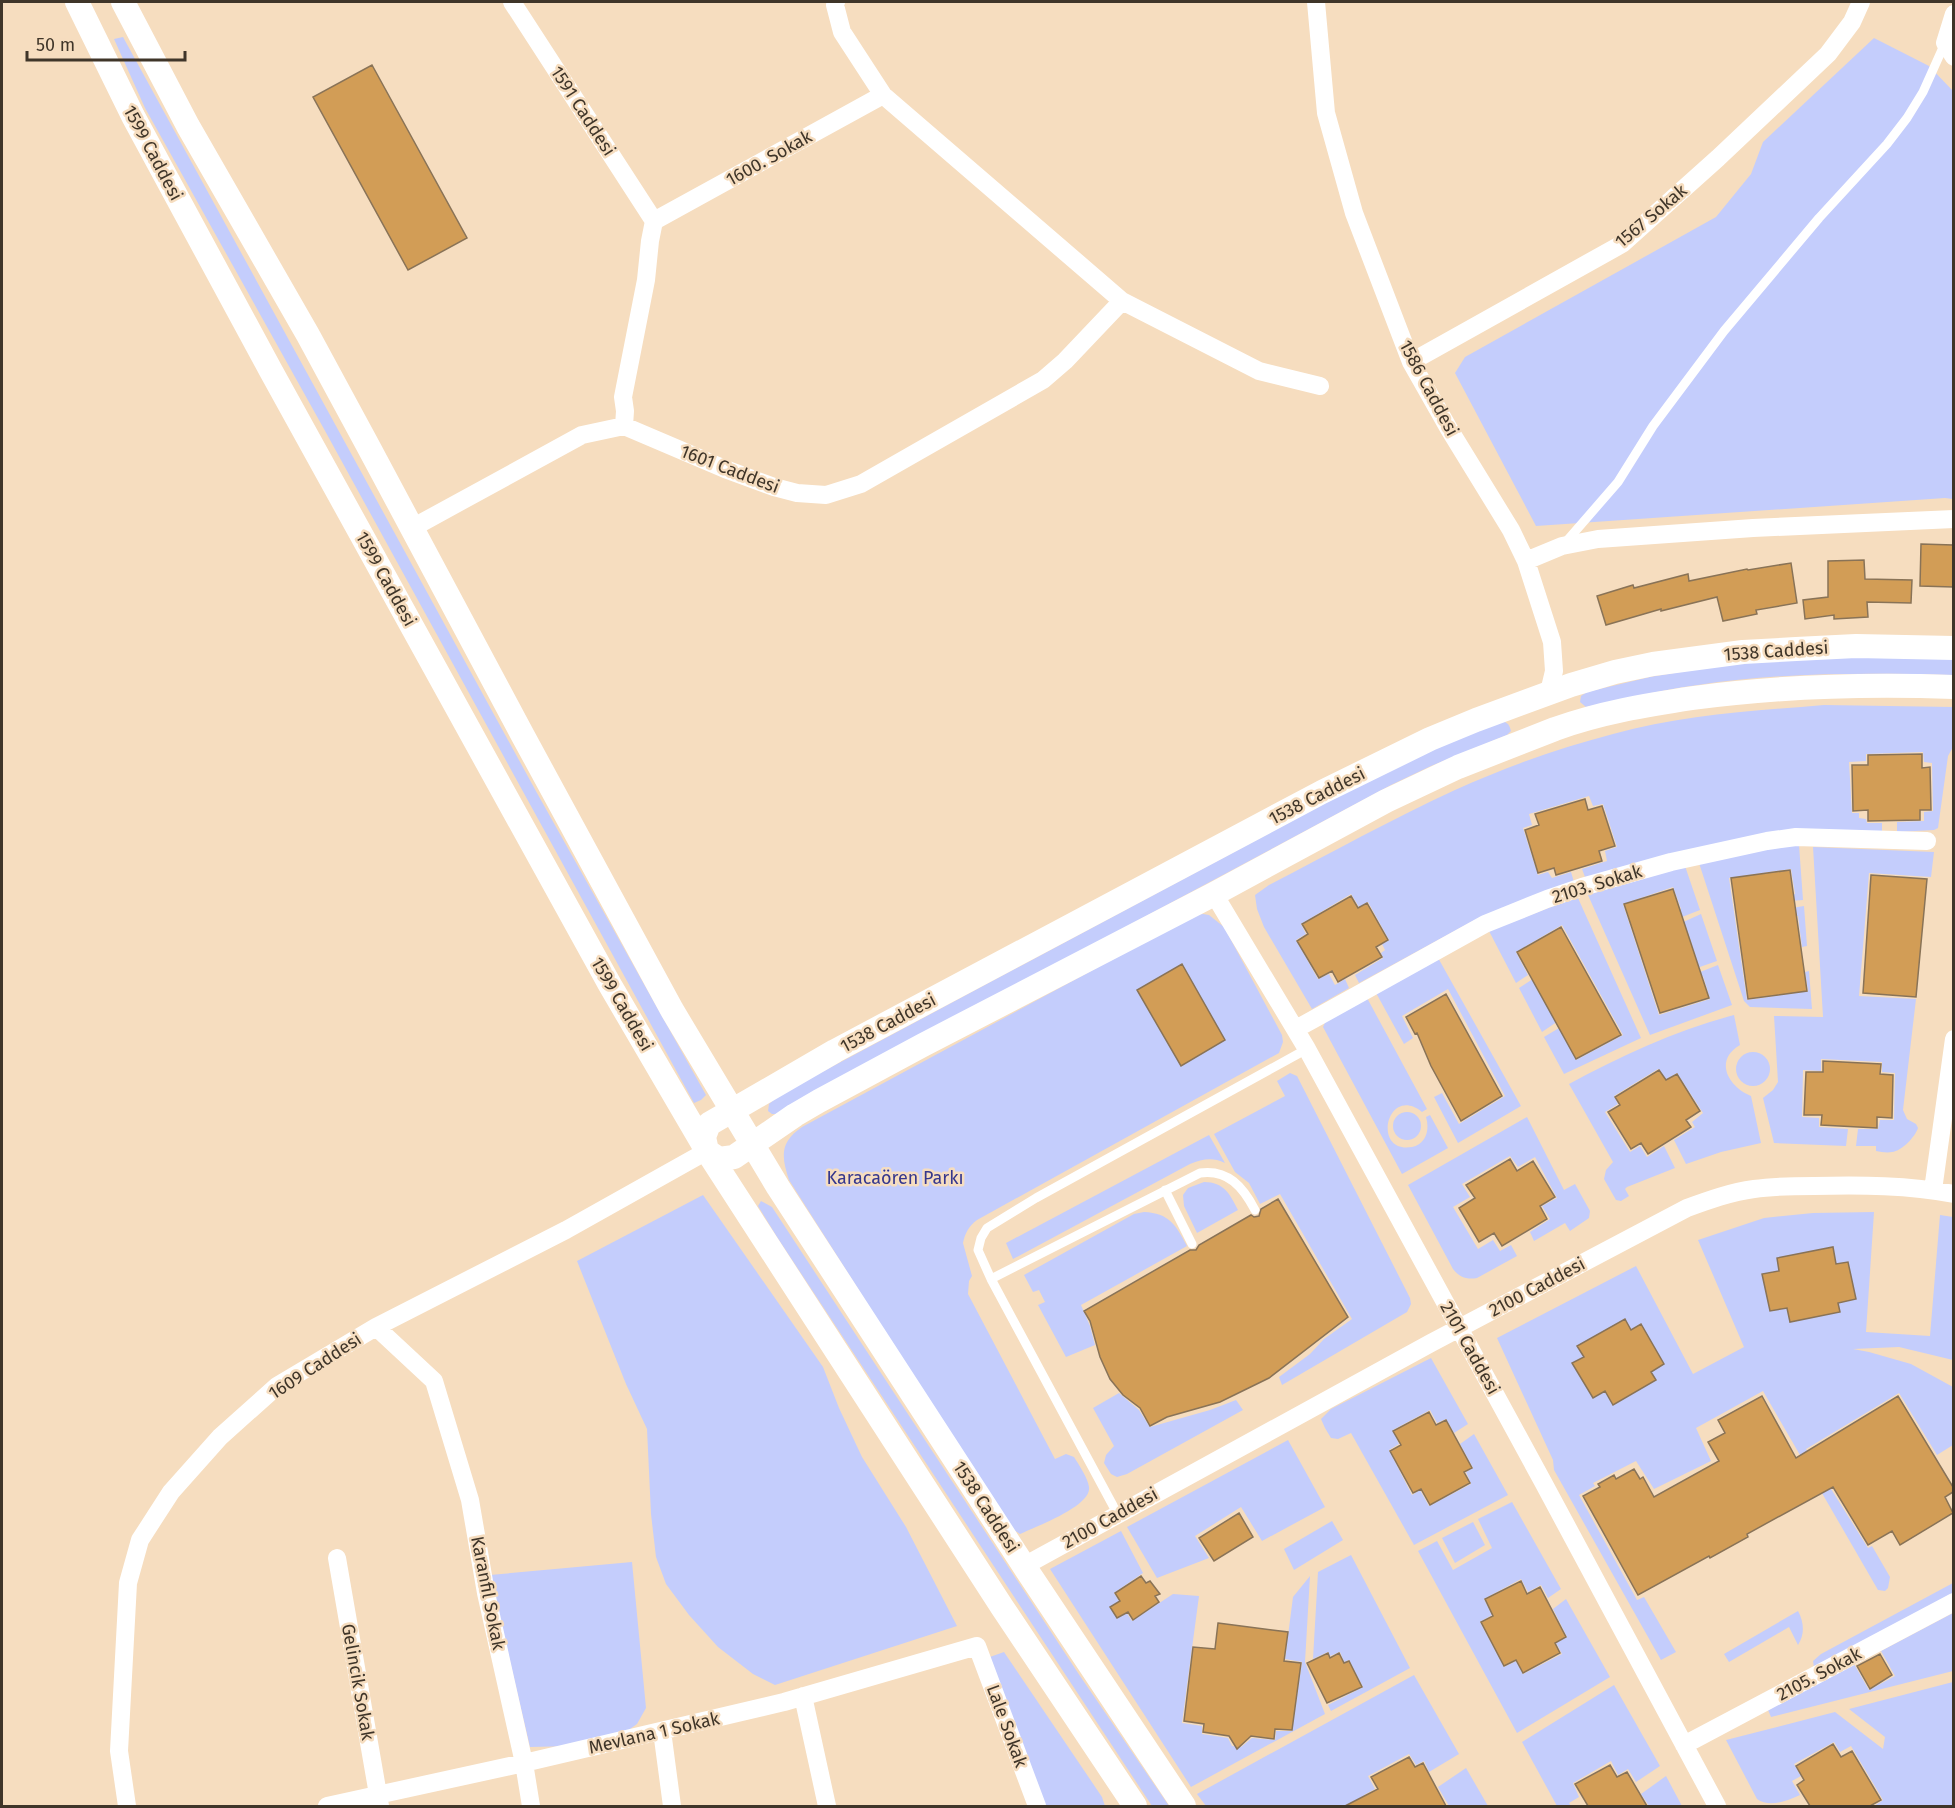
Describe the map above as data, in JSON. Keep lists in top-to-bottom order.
{
  "streets": {
    "main road": ["1599 Caddesi", "1538 Caddesi"],
    "street": [
      "1591 Caddesi",
      "1600. Sokak",
      "1567 Sokak",
      "1586 Caddesi",
      "1601 Caddesi",
      "2103. Sokak",
      "2100 Caddesi",
      "2101 Caddesi",
      "1609 Caddesi",
      "Karanfil Sokak",
      "2105. Sokak",
      "Gelincik Sokak",
      "Lale Sokak",
      "Mevlana 1 Sokak"
    ]
  },
  "crossings": [
    ["1591 Caddesi", "1600. Sokak"],
    ["1599 Caddesi", "1538 Caddesi"],
    ["1599 Caddesi", "1609 Caddesi"],
    ["1567 Sokak", "1586 Caddesi"],
    ["1586 Caddesi", "1538 Caddesi"],
    ["1538 Caddesi", "2100 Caddesi"],
    ["1538 Caddesi", "2101 Caddesi"],
    ["1538 Caddesi", "1609 Caddesi"],
    ["2103. Sokak", "2101 Caddesi"],
    ["2100 Caddesi", "2101 Caddesi"],
    ["2101 Caddesi", "2105. Sokak"],
    ["1609 Caddesi", "Karanfil Sokak"],
    ["Karanfil Sokak", "Mevlana 1 Sokak"],
    ["Gelincik Sokak", "Mevlana 1 Sokak"],
    ["Lale Sokak", "Mevlana 1 Sokak"]
  ],
  "parks": ["Karacaören Parkı"],
  "scale_bar": "50 m"
}
